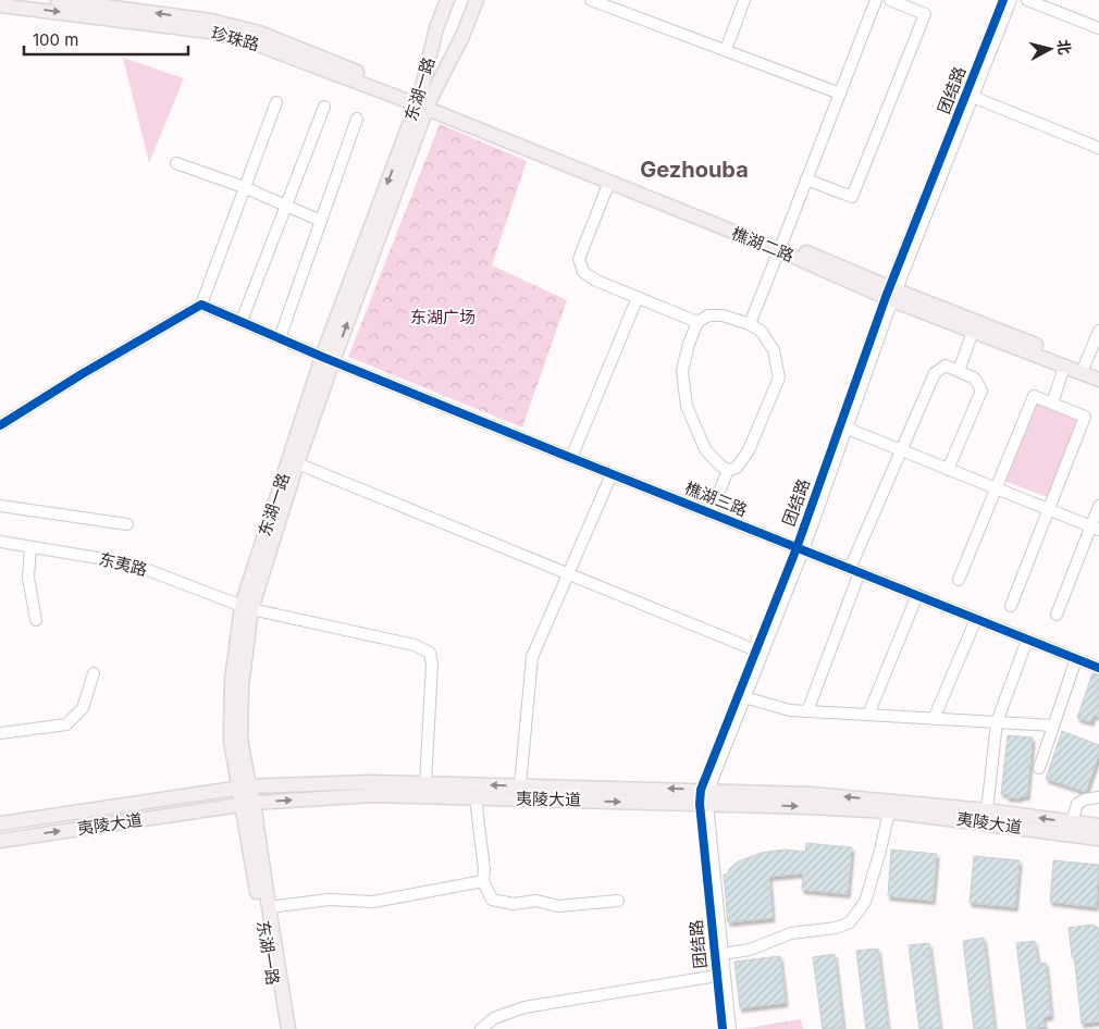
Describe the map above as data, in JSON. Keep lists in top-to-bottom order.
{
  "streets": {
    "main road": [
      "珍珠路",
      "东湖一路",
      "樵湖二路",
      "夷陵大道"
    ],
    "street": ["团结路", "樵湖三路", "东夷路"]
  },
  "crossings": [
    ["珍珠路", "东湖一路"],
    ["珍珠路", "樵湖二路"],
    ["东湖一路", "樵湖二路"],
    ["东湖一路", "樵湖三路"],
    ["东湖一路", "东夷路"],
    ["东湖一路", "夷陵大道"],
    ["团结路", "樵湖二路"],
    ["团结路", "樵湖三路"],
    ["团结路", "夷陵大道"],
    ["东夷路", "夷陵大道"]
  ],
  "districts": ["Gezhouba"],
  "parks": ["东湖广场"],
  "scale_bar": "100 m",
  "north": "right"
}
